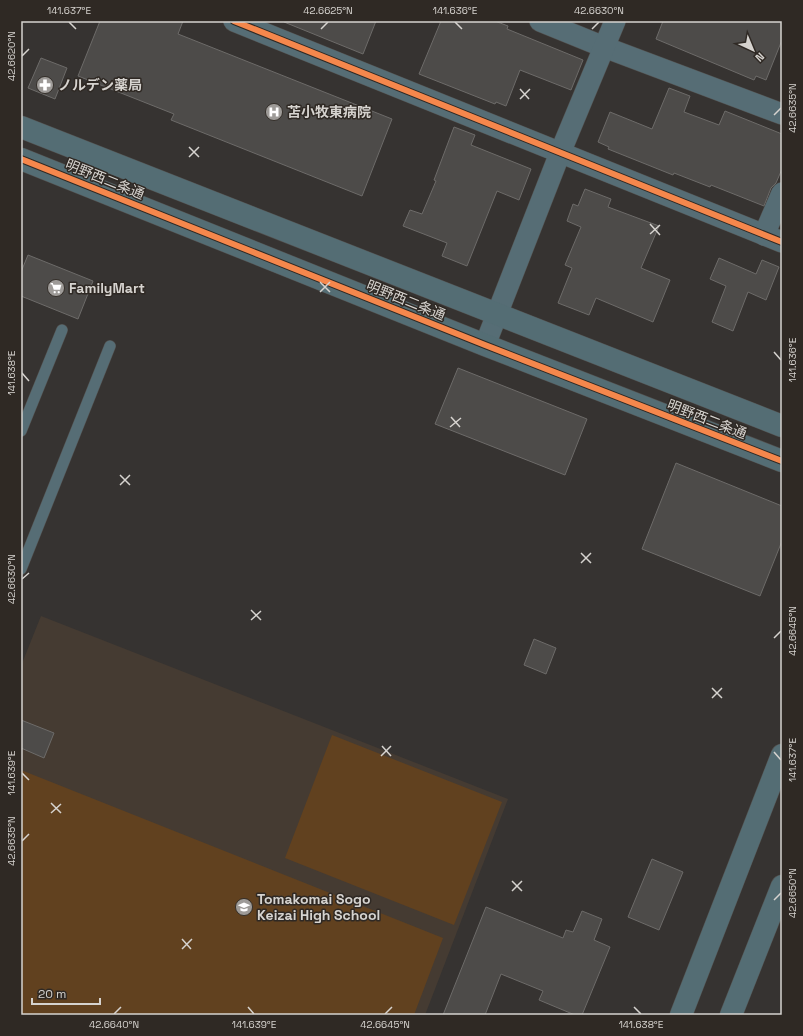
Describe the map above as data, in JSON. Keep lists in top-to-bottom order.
{
  "streets": {
    "street": ["明野西二条通"]
  },
  "places": {
    "pharmacy": ["ノルデン薬局"],
    "hospital": ["苫小牧東病院"],
    "supermarket": ["FamilyMart"],
    "school or university": ["Tomakomai Sogo Keizai High School"]
  },
  "scale_bar": "20 m",
  "north": "bottom right",
  "coordinates": [
    "141.637°E",
    "42.6625°N",
    "141.636°E",
    "42.6630°N",
    "42.6620°N",
    "42.6635°N",
    "141.638°E",
    "42.6645°N",
    "141.639°E",
    "42.6650°N",
    "42.6640°N"
  ]
}
